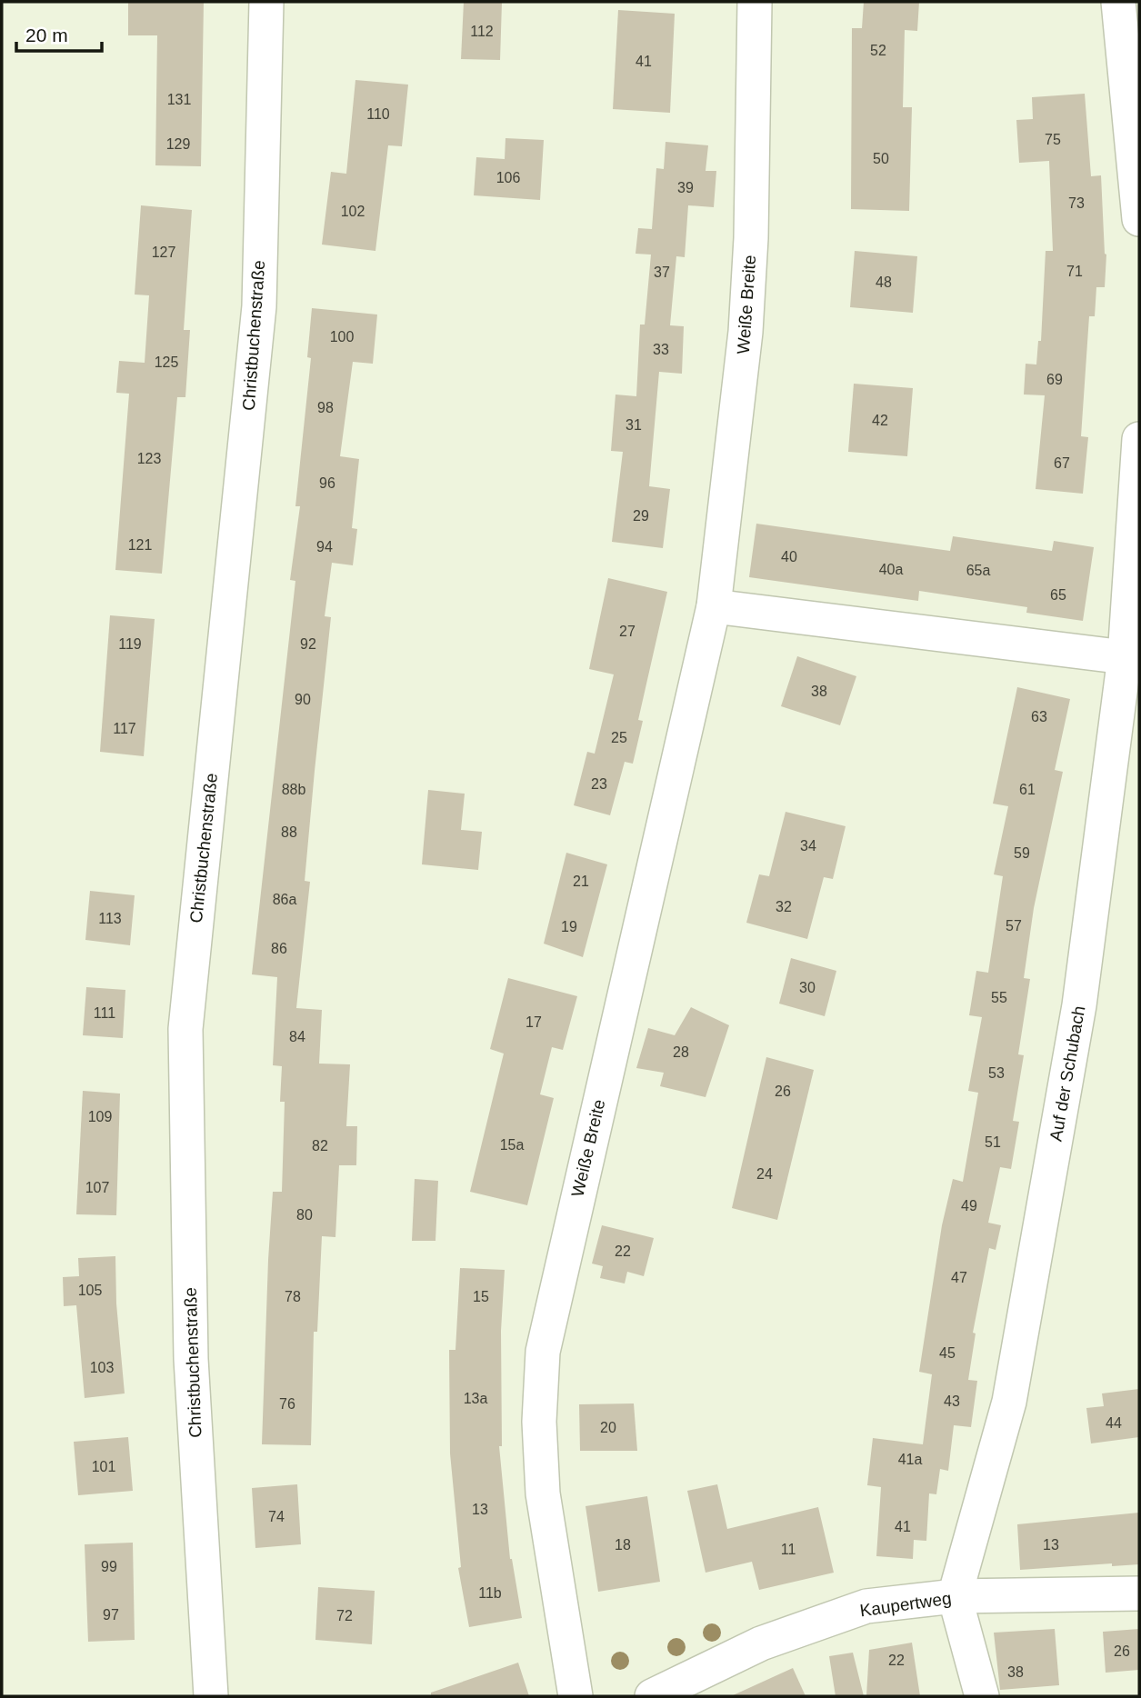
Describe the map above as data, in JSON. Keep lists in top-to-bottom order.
{
  "streets": {
    "street": [
      "Weiße Breite",
      "Christbuchenstraße",
      "Auf der Schubach",
      "Kaupertweg"
    ]
  },
  "crossings": [
    ["Auf der Schubach", "Kaupertweg"]
  ],
  "house_numbers": [
    "112",
    "52",
    "41",
    "131",
    "110",
    "75",
    "129",
    "50",
    "106",
    "39",
    "73",
    "102",
    "127",
    "71",
    "37",
    "48",
    "100",
    "33",
    "125",
    "69",
    "98",
    "42",
    "31",
    "123",
    "67",
    "96",
    "29",
    "121",
    "94",
    "40",
    "40a",
    "65a",
    "65",
    "27",
    "119",
    "92",
    "38",
    "90",
    "63",
    "117",
    "25",
    "23",
    "88b",
    "61",
    "88",
    "34",
    "59",
    "21",
    "86a",
    "32",
    "113",
    "57",
    "19",
    "86",
    "30",
    "55",
    "111",
    "17",
    "84",
    "28",
    "53",
    "26",
    "109",
    "51",
    "15a",
    "82",
    "24",
    "107",
    "49",
    "80",
    "22",
    "47",
    "105",
    "78",
    "15",
    "45",
    "103",
    "13a",
    "43",
    "76",
    "44",
    "20",
    "41a",
    "101",
    "13",
    "74",
    "41",
    "18",
    "13",
    "11",
    "99",
    "11b",
    "97",
    "72",
    "26",
    "22",
    "38"
  ],
  "scale_bar": "20 m"
}
